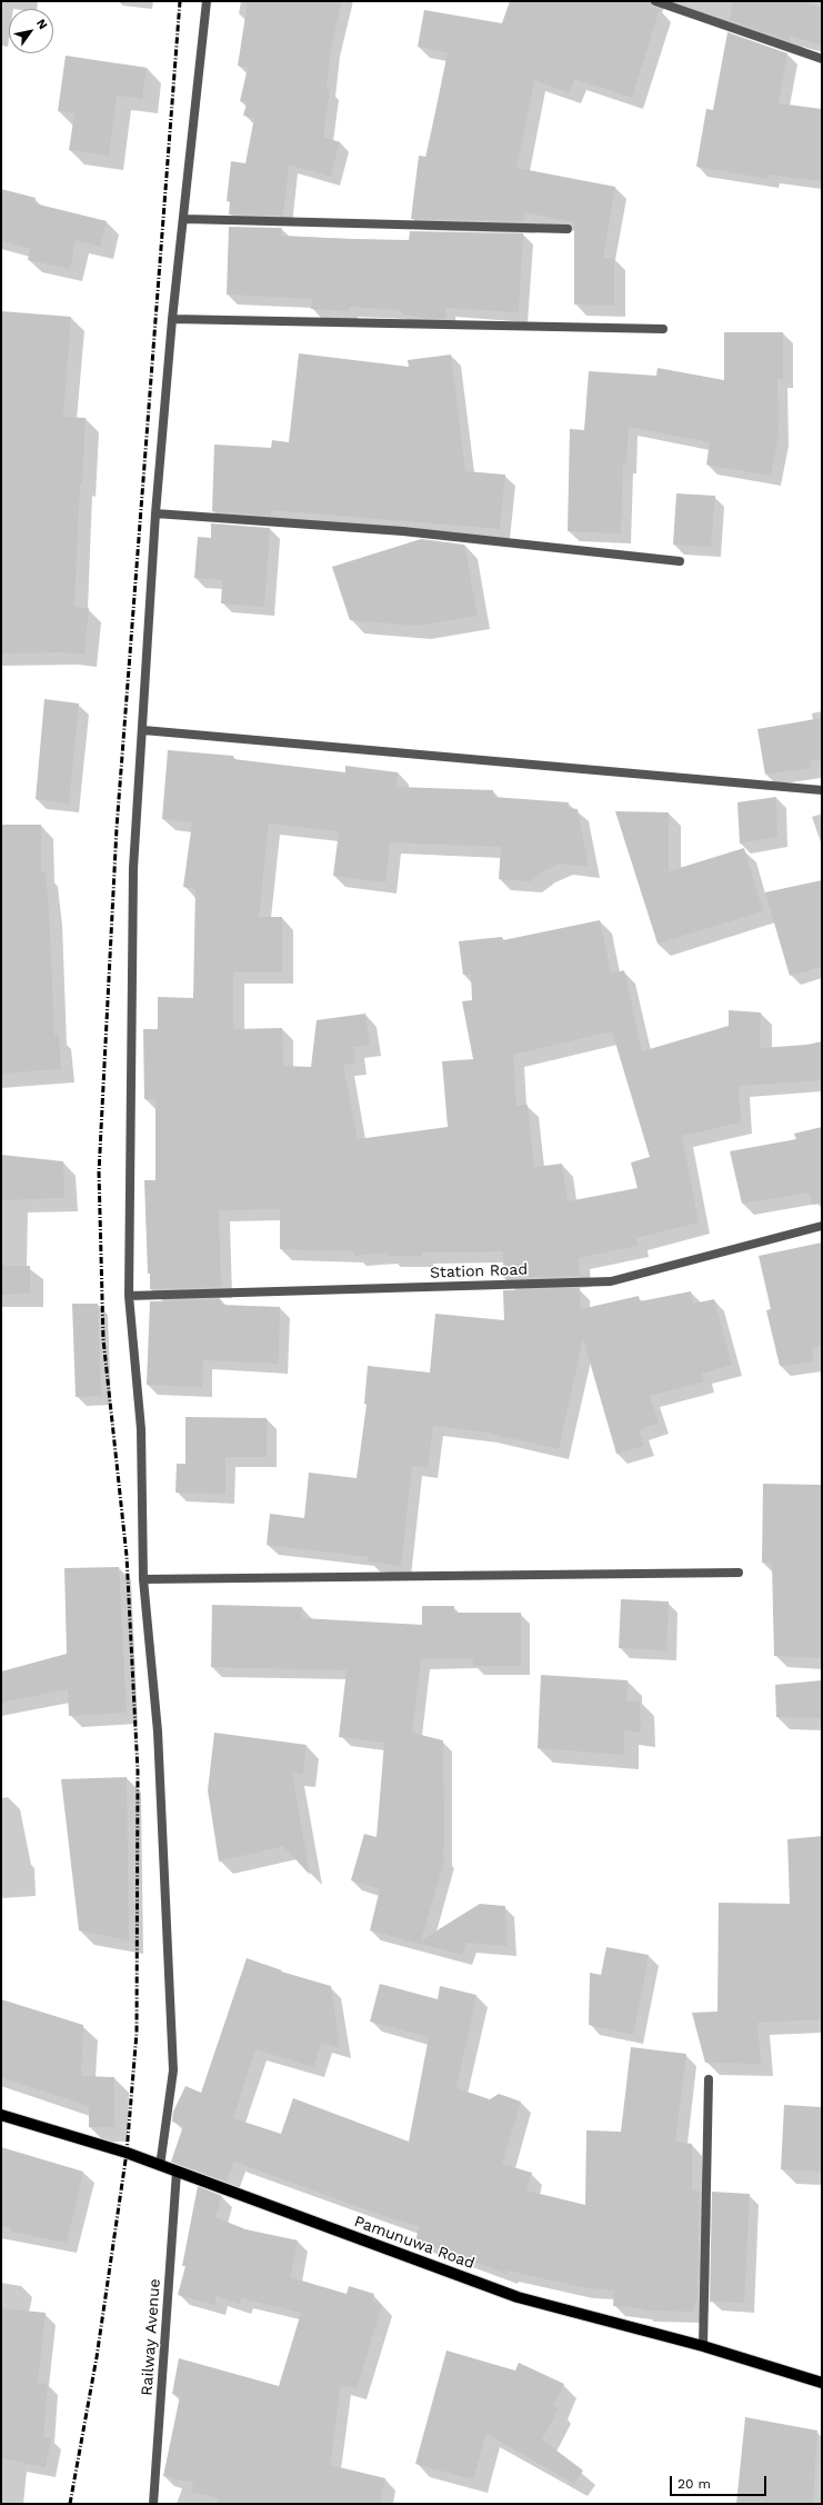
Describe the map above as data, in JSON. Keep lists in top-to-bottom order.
{
  "streets": {
    "main road": ["Pamunuwa Road"],
    "street": ["Station Road", "Railway Avenue"]
  },
  "crossings": [
    ["Pamunuwa Road", "Railway Avenue"]
  ],
  "scale_bar": "20 m",
  "north": "top right"
}
